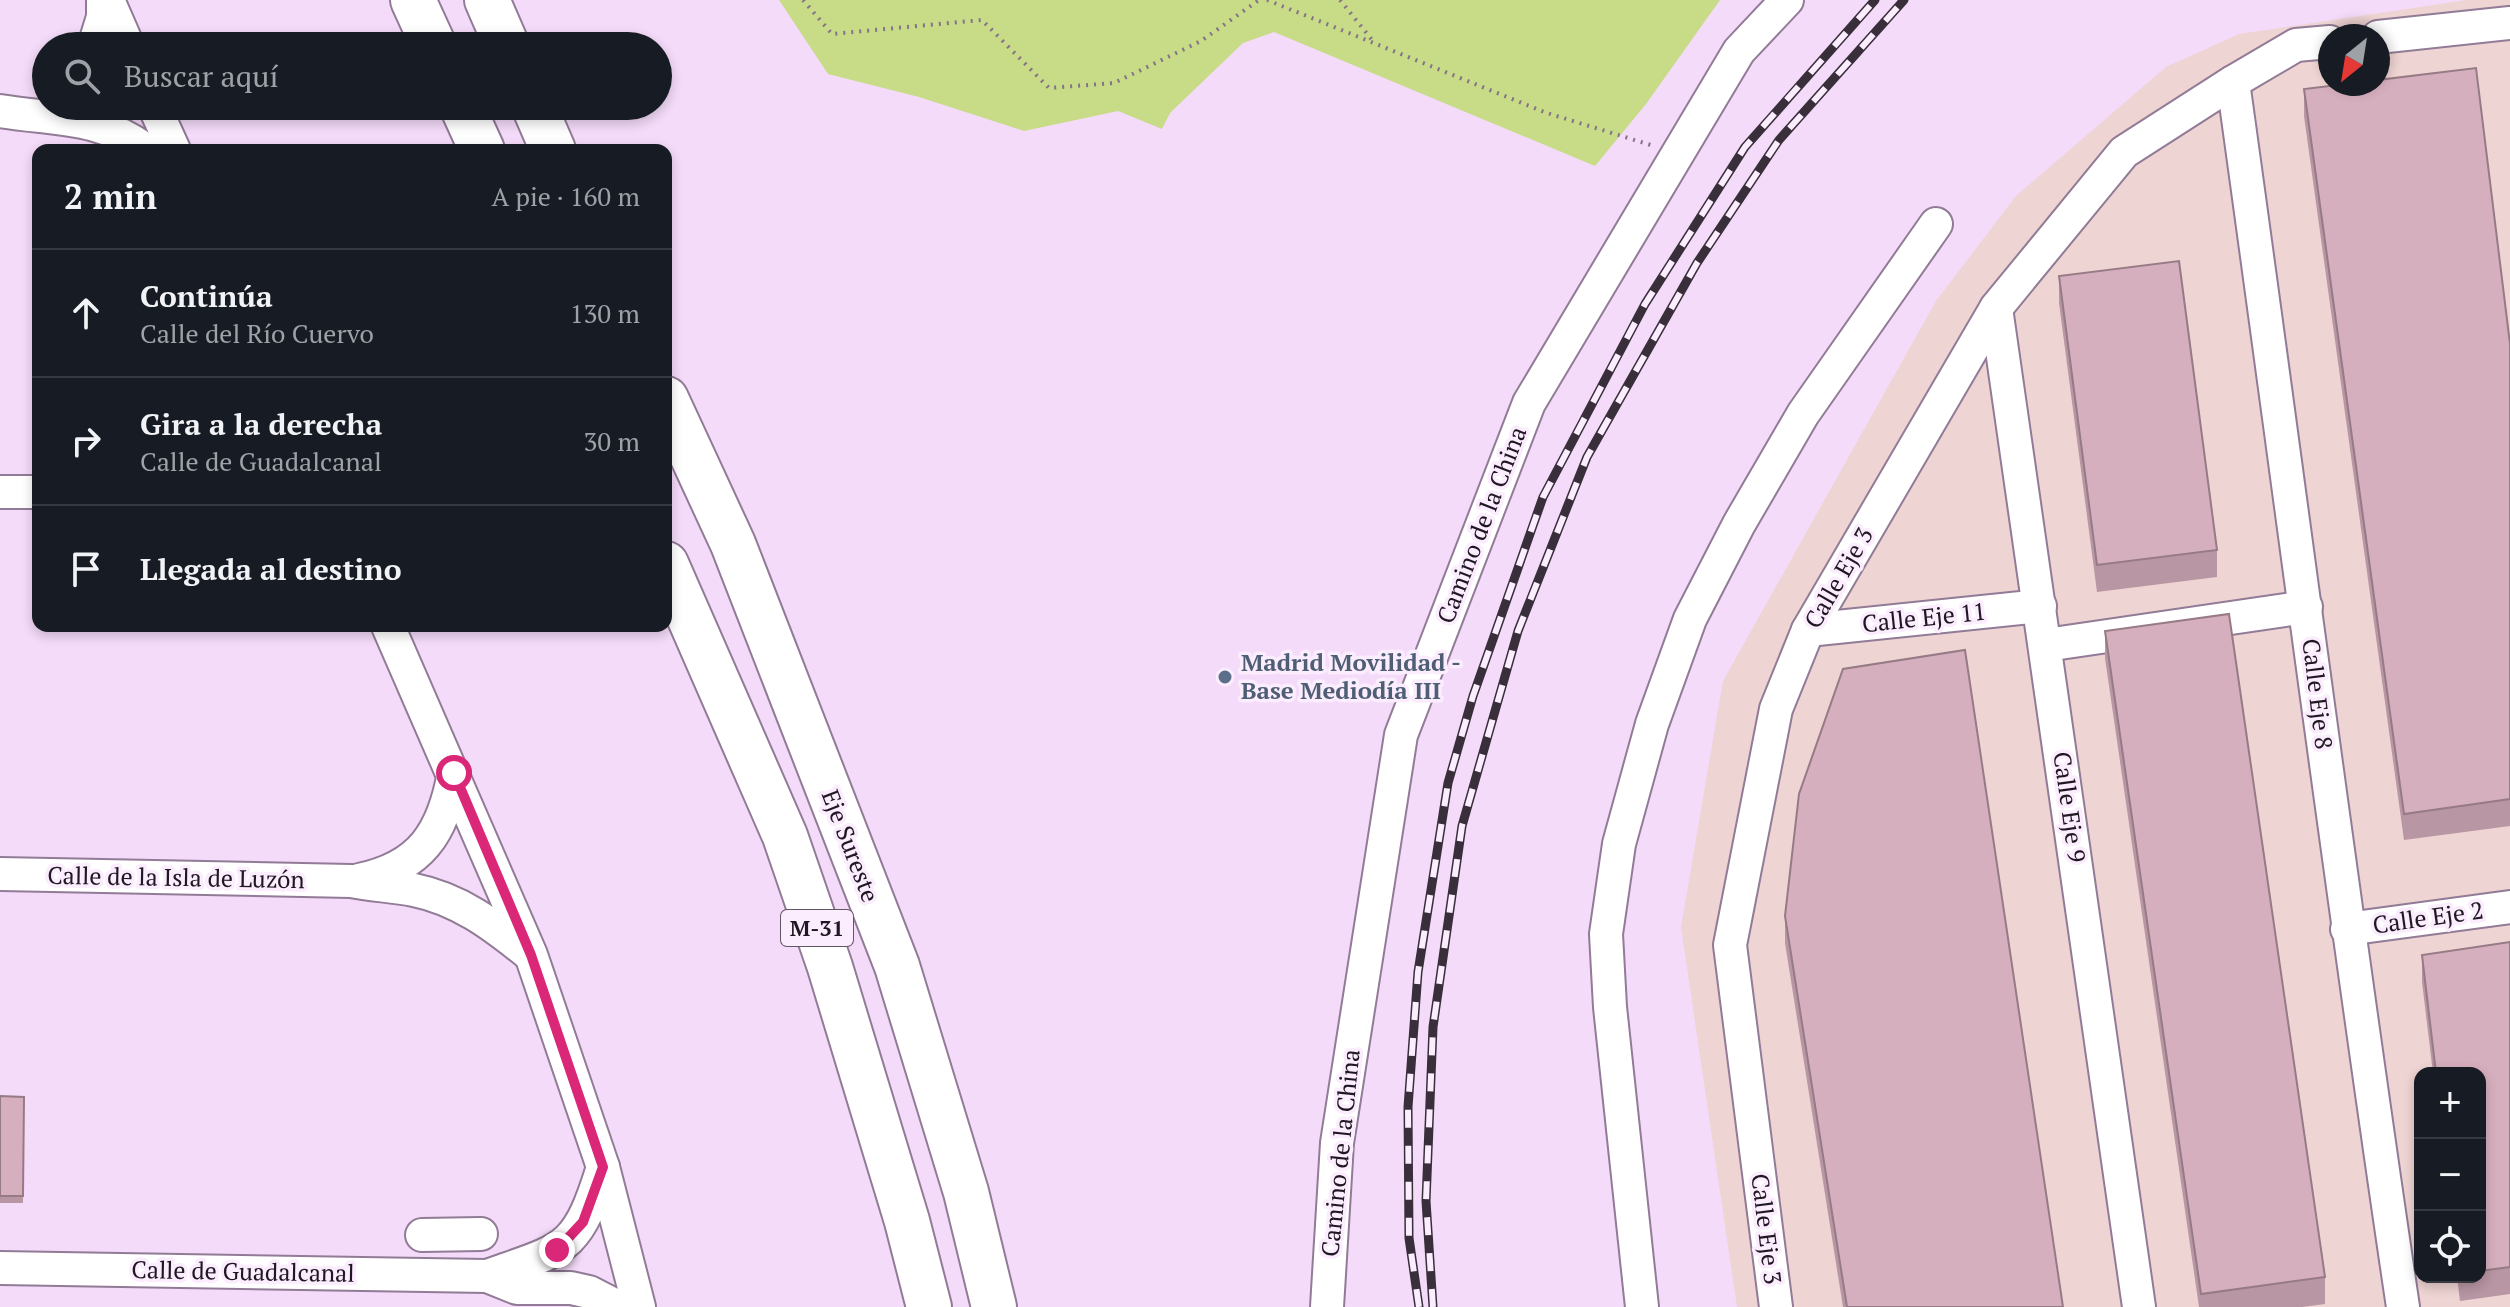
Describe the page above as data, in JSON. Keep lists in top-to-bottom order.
{
  "streets": {
    "highway": ["Eje Sureste", "M-31"],
    "street": [
      "Camino de la China",
      "Calle Eje 3",
      "Calle Eje 11",
      "Calle Eje 8",
      "Calle Eje 9",
      "Calle de la Isla de Luzón",
      "Calle Eje 2",
      "Calle de Guadalcanal"
    ]
  },
  "crossings": [
    ["Calle Eje 3", "Calle Eje 11"],
    ["Calle Eje 3", "Calle Eje 8"],
    ["Calle Eje 3", "Calle Eje 9"],
    ["Calle Eje 11", "Calle Eje 9"],
    ["Calle Eje 8", "Calle Eje 2"]
  ],
  "places": ["Madrid Movilidad - Base Mediodía III"],
  "north": "bottom left",
  "page": {
    "search": "Buscar aquí",
    "heading": ["2 min", "A pie · 160 m"],
    "list": [
      ["Continúa", "Calle del Río Cuervo", "130 m"],
      ["Gira a la derecha", "Calle de Guadalcanal", "30 m"],
      "Llegada al destino"
    ],
    "map_buttons": ["+", "−"]
  }
}
